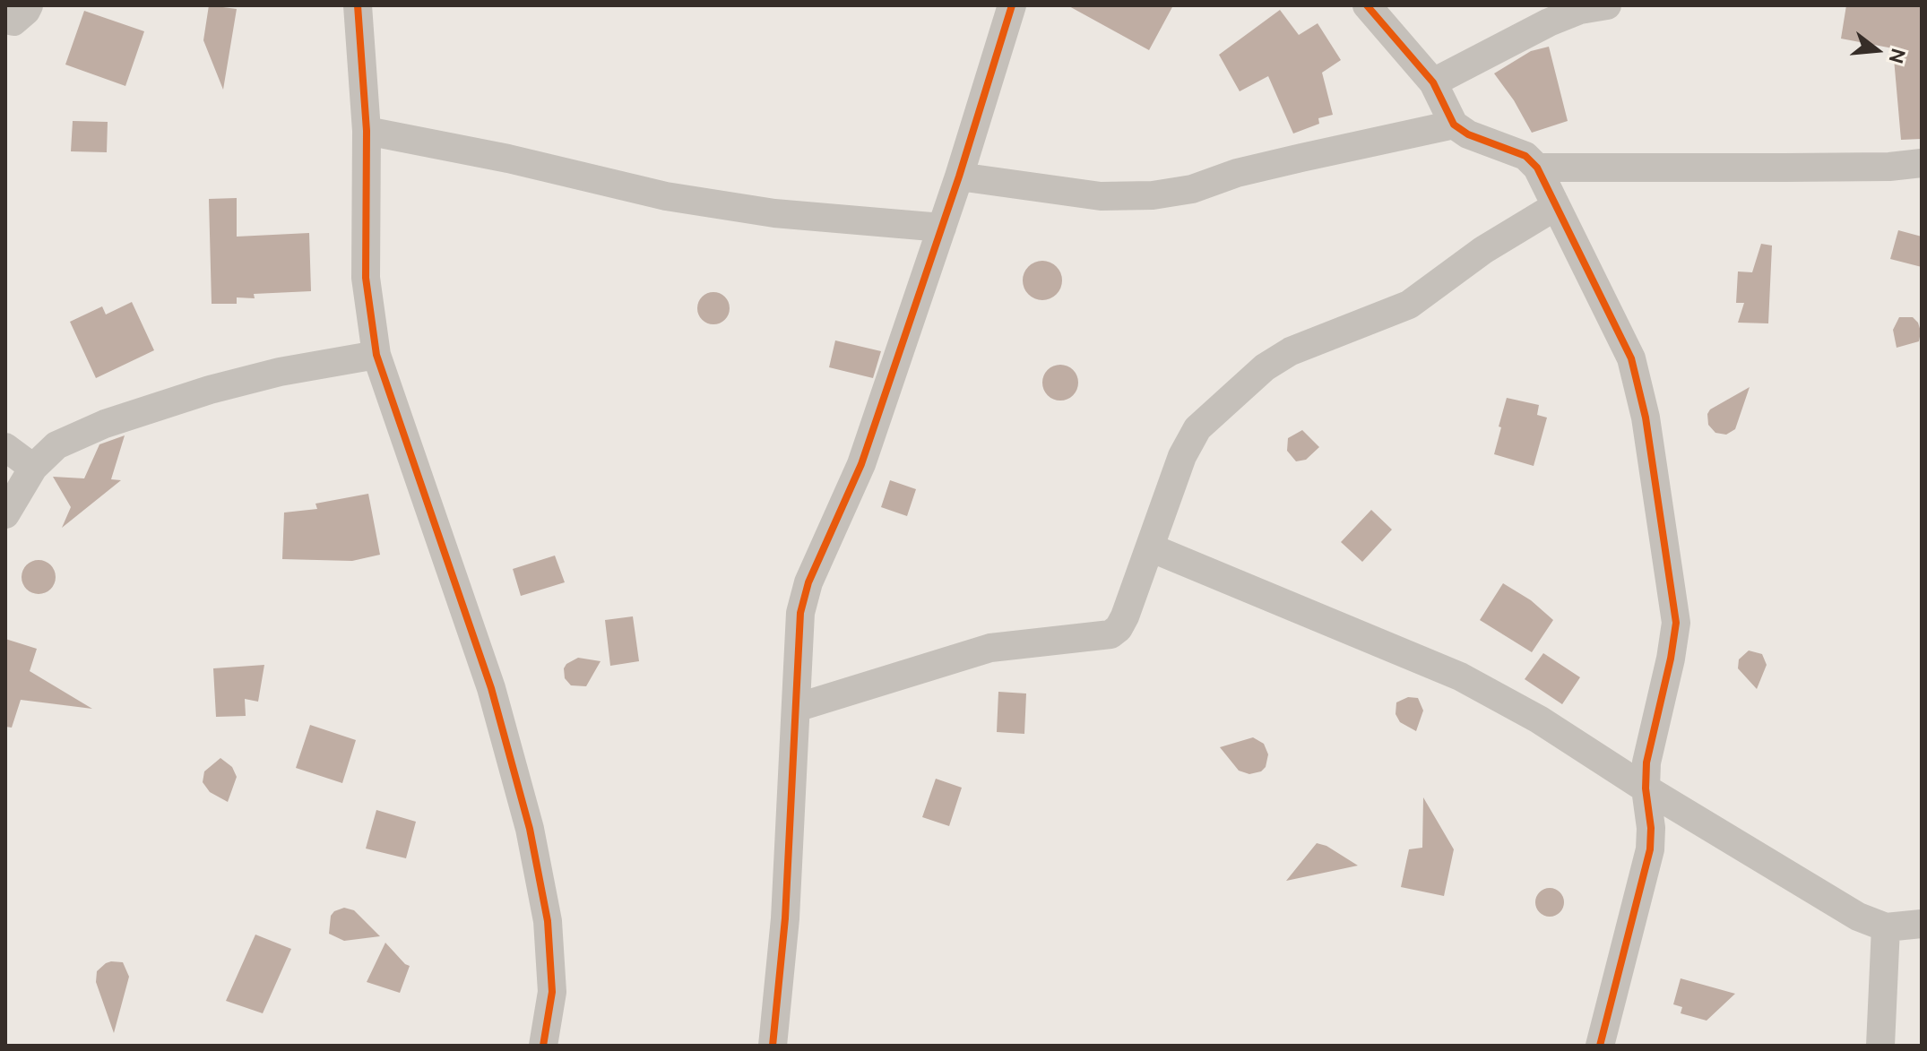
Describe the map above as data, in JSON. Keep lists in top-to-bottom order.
{
  "north": "right"
}
